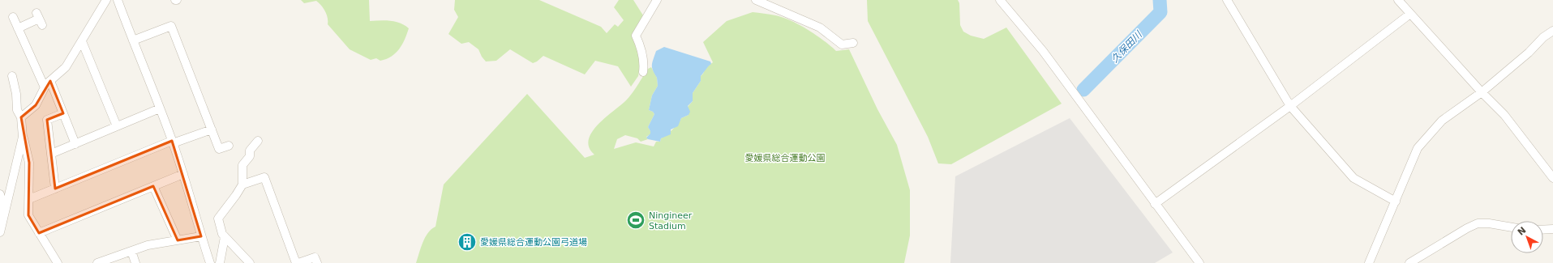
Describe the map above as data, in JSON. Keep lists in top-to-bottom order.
{
  "water": ["久保田川"],
  "parks": ["愛媛県総合運動公園"],
  "places": {
    "sports": ["Ningineer Stadium"],
    "building": ["愛媛県総合運動公園弓道場"]
  },
  "north": "top left"
}
